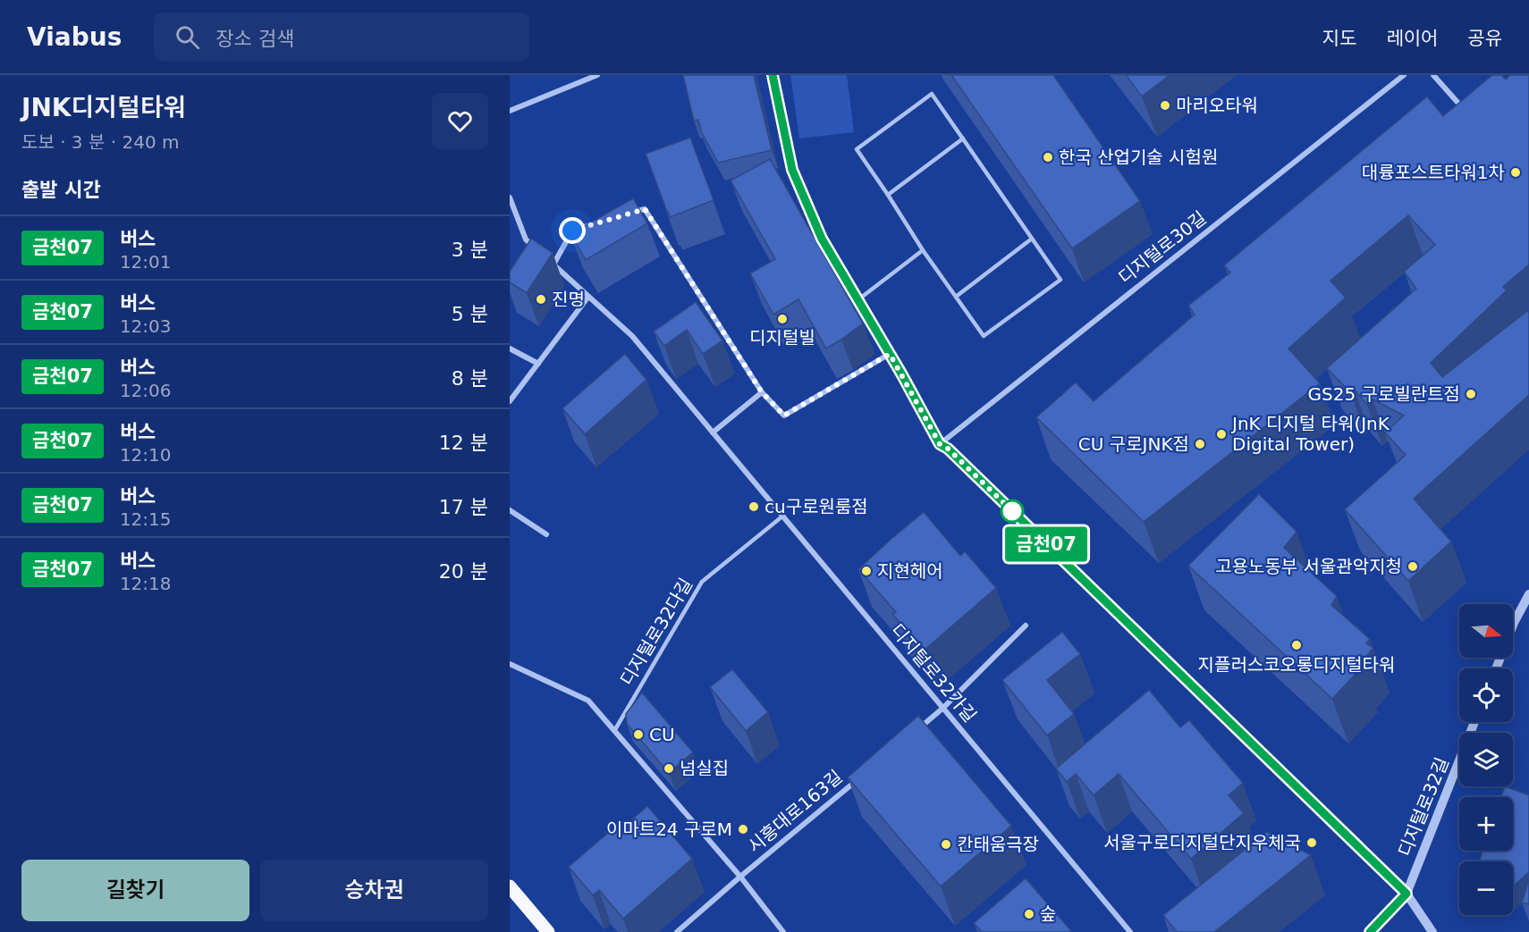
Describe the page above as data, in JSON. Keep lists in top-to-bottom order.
{
  "streets": {
    "street": [
      "디지털로30길",
      "디지털로32가길",
      "디지털로32길",
      "시흥대로163길"
    ],
    "lane": ["디지털로32다길"]
  },
  "crossings": [
    ["디지털로32다길", "디지털로32가길"]
  ],
  "places": [
    "마리오타워",
    "한국 산업기술 시험원",
    "대륭포스트타워1차",
    "진명",
    "디지털빌",
    "GS25 구로빌란트점",
    "JnK 디지털 타워(JnK Digital Tower)",
    "CU 구로JNK점",
    "cu구로원룸점",
    "고용노동부 서울관악지청",
    "지현헤어",
    "지플러스코오롱디지털타워",
    "CU",
    "넘실집",
    "이마트24 구로M",
    "서울구로디지털단지우체국",
    "칸태움극장",
    "숲"
  ],
  "lines": ["bus line 금천07"],
  "north": "right",
  "page": {
    "header": "Viabus",
    "search": "장소 검색",
    "nav": ["지도", "레이어", "공유"],
    "heading": [
      ["JNK디지털타워", "도보 · 3 분 · 240 m"],
      "출발 시간"
    ],
    "on_map": "금천07",
    "list": [
      {
        "mark": "금천07",
        "name": "버스",
        "note": "12:01",
        "value": "3 분"
      },
      {
        "mark": "금천07",
        "name": "버스",
        "note": "12:03",
        "value": "5 분"
      },
      {
        "mark": "금천07",
        "name": "버스",
        "note": "12:06",
        "value": "8 분"
      },
      {
        "mark": "금천07",
        "name": "버스",
        "note": "12:10",
        "value": "12 분"
      },
      {
        "mark": "금천07",
        "name": "버스",
        "note": "12:15",
        "value": "17 분"
      },
      {
        "mark": "금천07",
        "name": "버스",
        "note": "12:18",
        "value": "20 분"
      }
    ],
    "map_buttons": ["+", "−"],
    "buttons": ["길찾기", "승차권"]
  }
}
